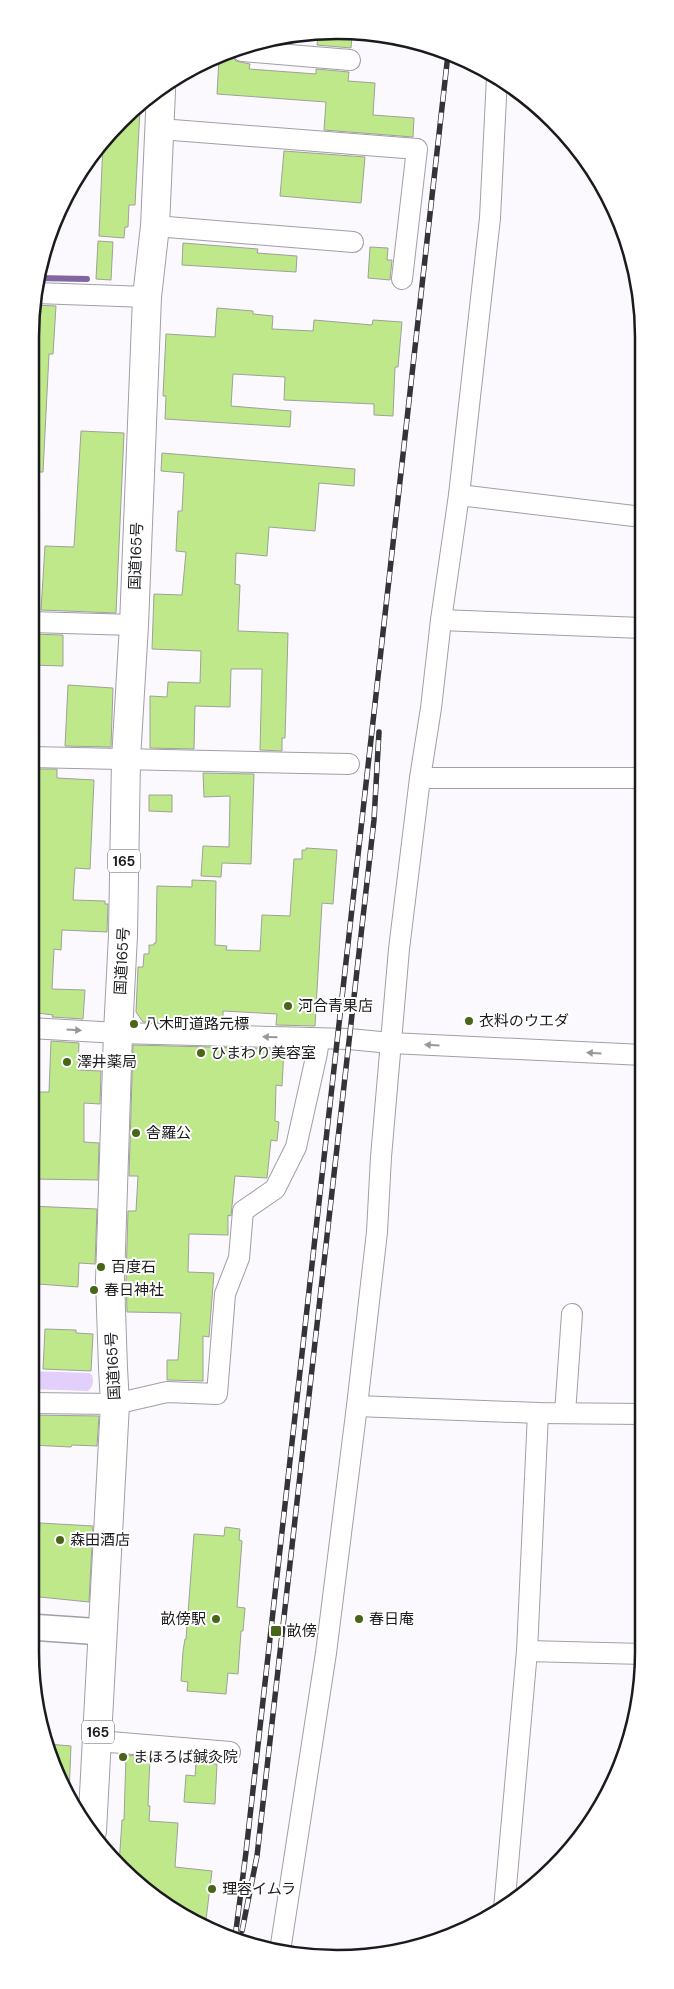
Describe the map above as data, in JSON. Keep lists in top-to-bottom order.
{
  "streets": {
    "highway": ["国道165号", "165"]
  },
  "places": {
    "other": [
      "河合青果店",
      "衣料のウエダ",
      "八木町道路元標",
      "ひまわり美容室",
      "澤井薬局",
      "舎羅公",
      "百度石",
      "春日神社",
      "森田酒店",
      "畝傍駅",
      "春日庵",
      "まほろば鍼灸院",
      "理容イムラ"
    ],
    "transit": ["畝傍"]
  }
}
